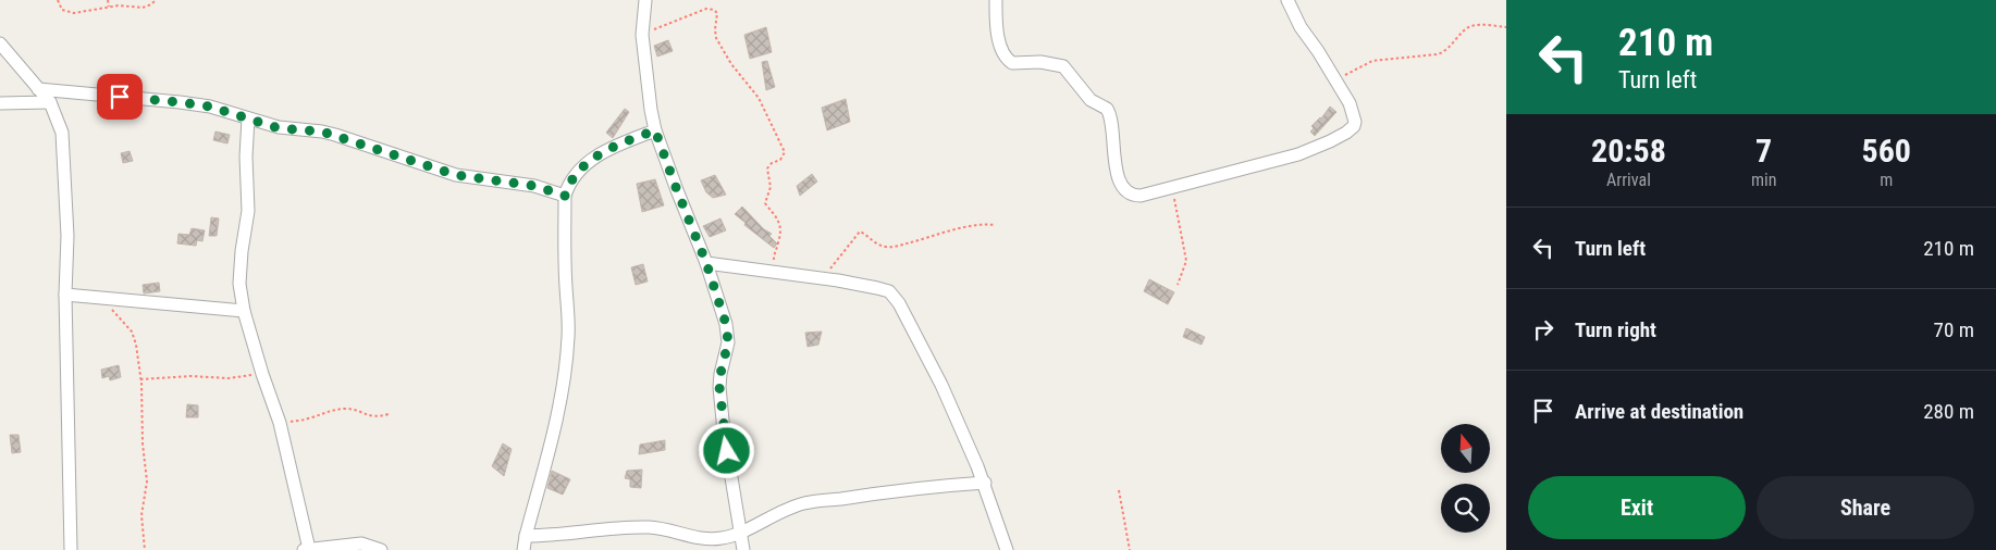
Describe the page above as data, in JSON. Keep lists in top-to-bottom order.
{
  "north": "top",
  "page": {
    "turn": ["210 m", "Turn left"],
    "eta": [
      "20:58",
      "Arrival",
      "7",
      "min",
      "560",
      "m"
    ],
    "list": [
      {
        "name": "Turn left",
        "value": "210 m"
      },
      {
        "name": "Turn right",
        "value": "70 m"
      },
      {
        "name": "Arrive at destination",
        "value": "280 m"
      }
    ],
    "buttons": ["Exit", "Share"]
  }
}
